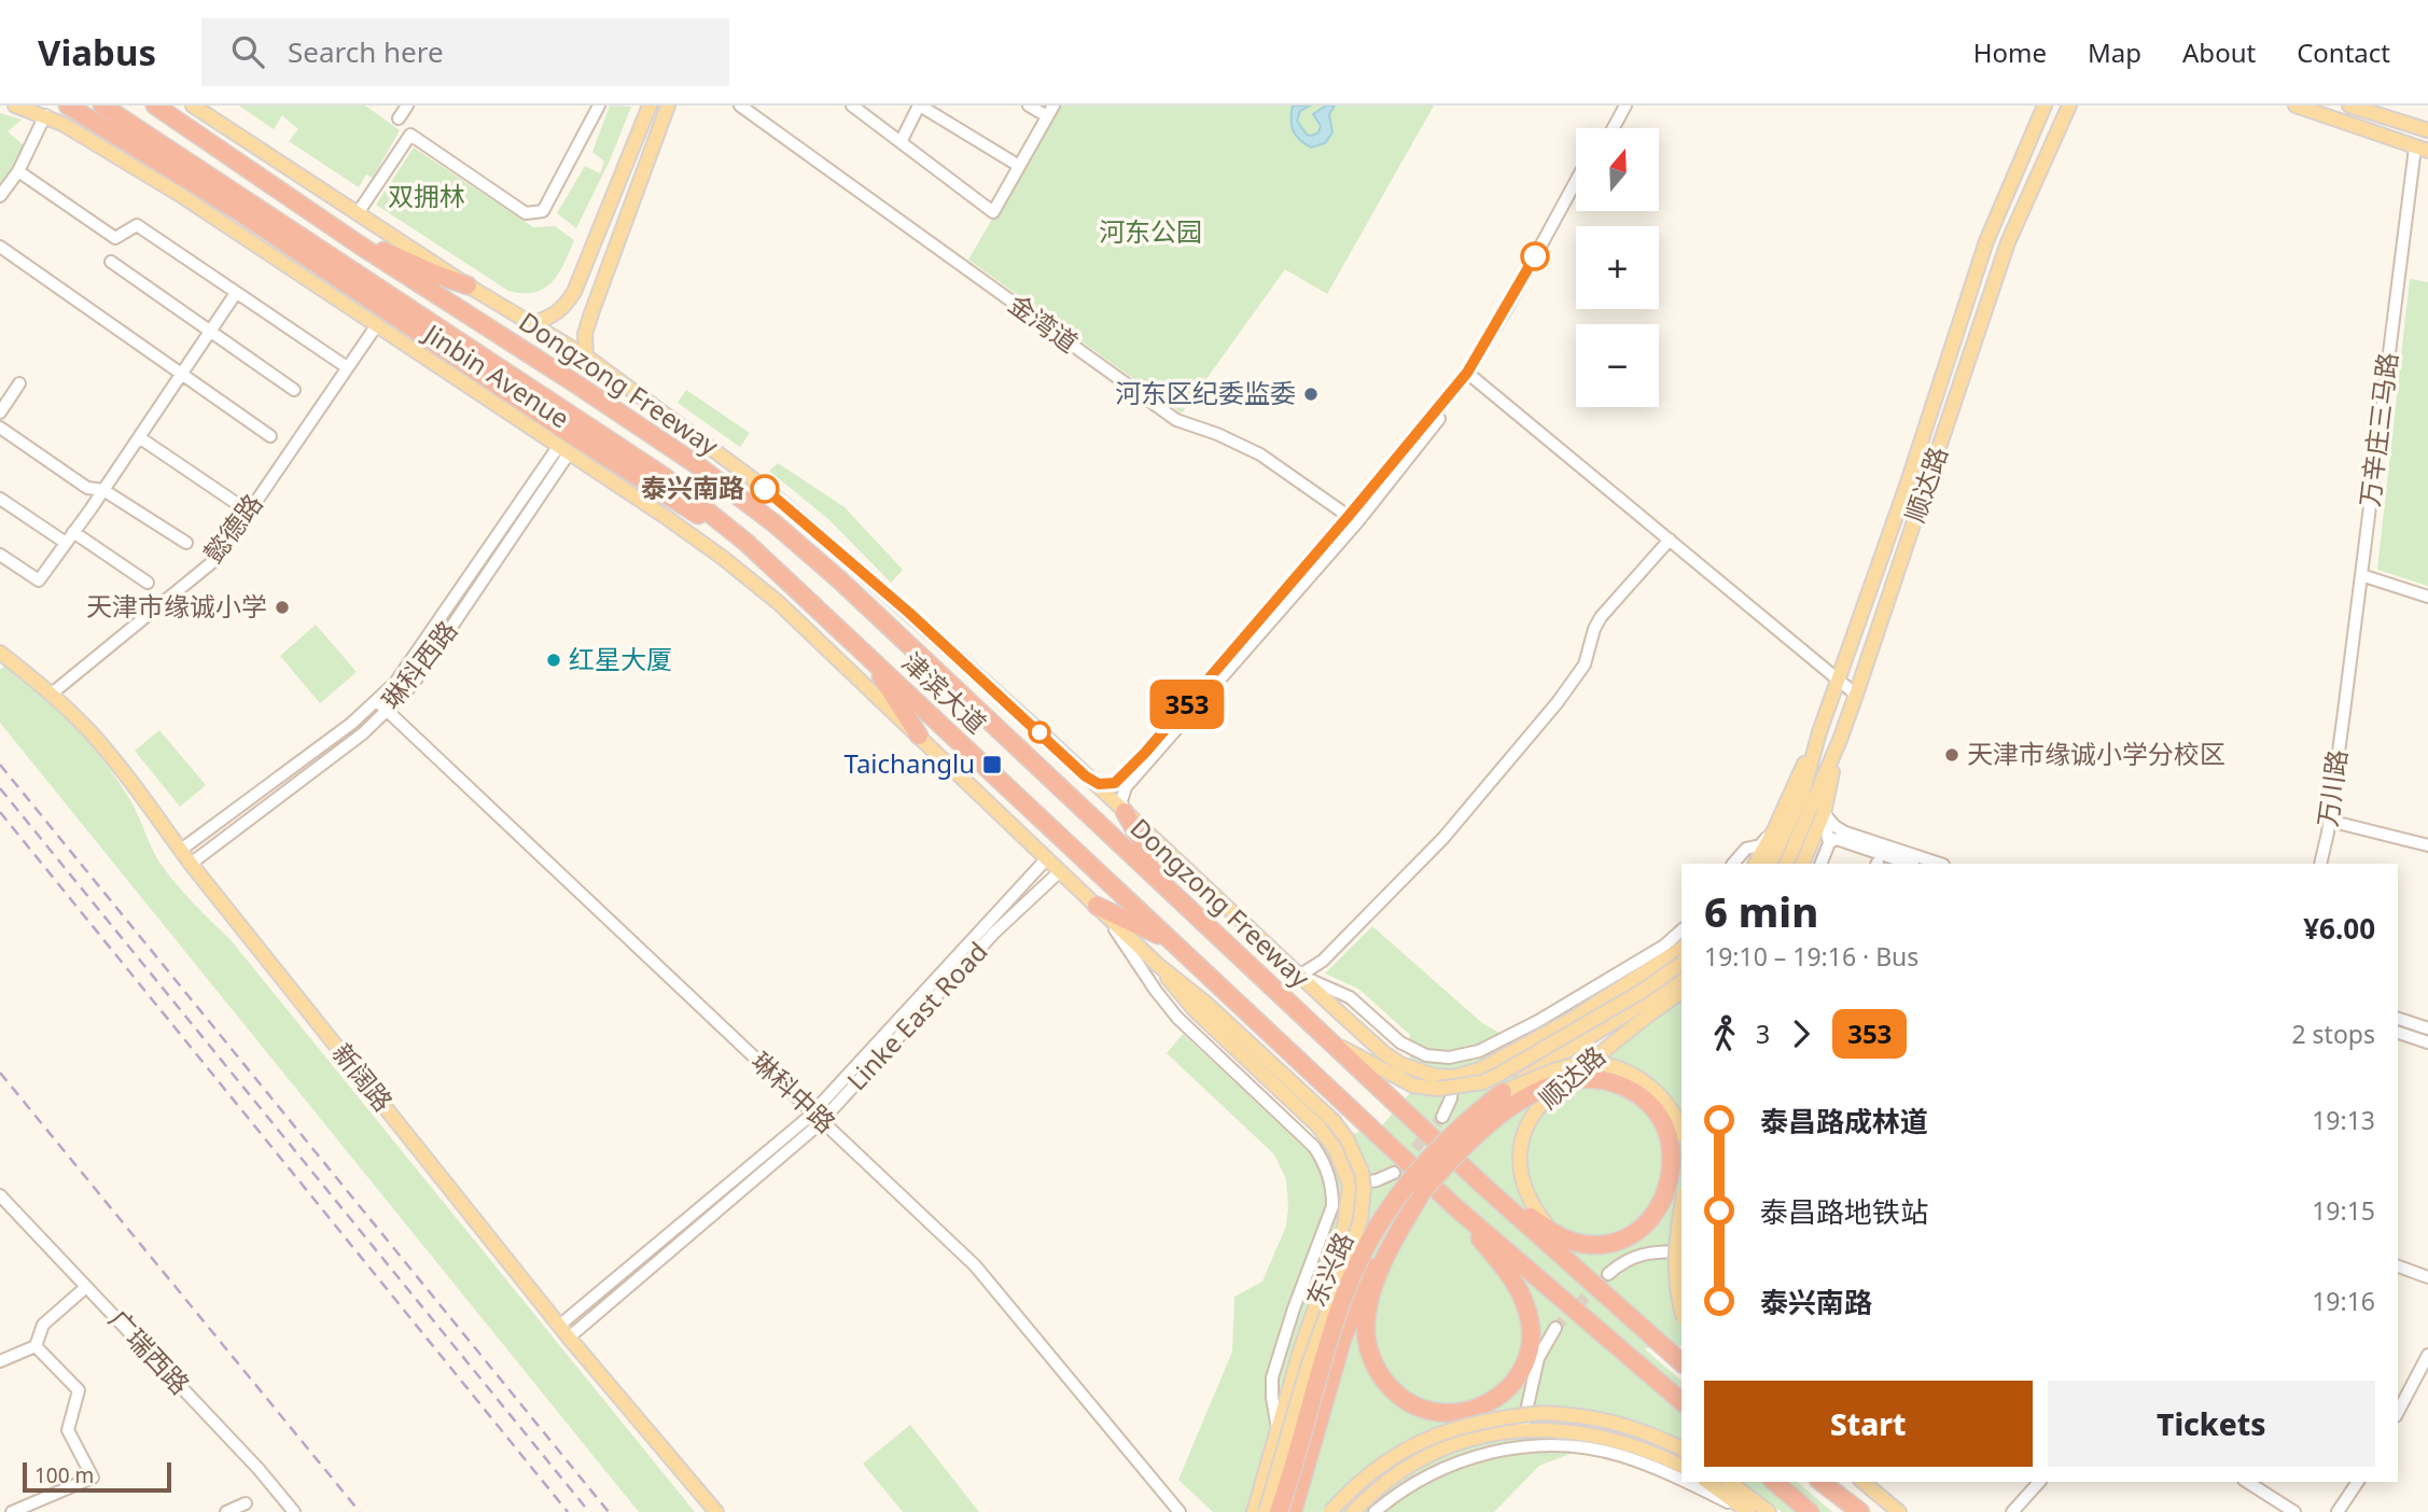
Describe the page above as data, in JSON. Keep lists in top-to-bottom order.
{
  "streets": {
    "highway": ["Dongzong Freeway", "津滨大道", "东兴路"],
    "main road": ["Jinbin Avenue", "顺达路", "新阔路"],
    "street": [
      "金湾道",
      "万辛庄三马路",
      "懿德路",
      "琳科西路",
      "万川路",
      "Linke East Road",
      "琳科中路",
      "广瑞西路"
    ]
  },
  "crossings": [
    ["Jinbin Avenue", "懿德路"],
    ["Jinbin Avenue", "琳科西路"],
    ["Jinbin Avenue", "Linke East Road"],
    ["Dongzong Freeway", "津滨大道"],
    ["万辛庄三马路", "万川路"],
    ["顺达路", "东兴路"],
    ["懿德路", "新阔路"],
    ["琳科西路", "新阔路"],
    ["琳科西路", "琳科中路"],
    ["Linke East Road", "新阔路"],
    ["Linke East Road", "琳科中路"]
  ],
  "parks": ["双拥林", "河东公园"],
  "places": {
    "other": [
      "河东区纪委监委",
      "泰兴南路",
      "天津市缘诚小学",
      "红星大厦",
      "天津市缘诚小学分校区"
    ],
    "transit": ["Taichanglu"]
  },
  "lines": ["bus line 353"],
  "scale_bar": "100 m",
  "north": "top",
  "page": {
    "header": "Viabus",
    "search": "Search here",
    "nav": [
      "Home",
      "Map",
      "About",
      "Contact"
    ],
    "on_map": "353",
    "map_buttons": ["+", "−"],
    "heading": ["6 min", "19:10 – 19:16 · Bus", "¥6.00"],
    "legs": ["3", "353", "2 stops"],
    "list": [
      {
        "name": "泰昌路成林道",
        "value": "19:13"
      },
      {
        "name": "泰昌路地铁站",
        "value": "19:15"
      },
      {
        "name": "泰兴南路",
        "value": "19:16"
      }
    ],
    "buttons": ["Start", "Tickets"],
    "scale": "100 m"
  }
}
